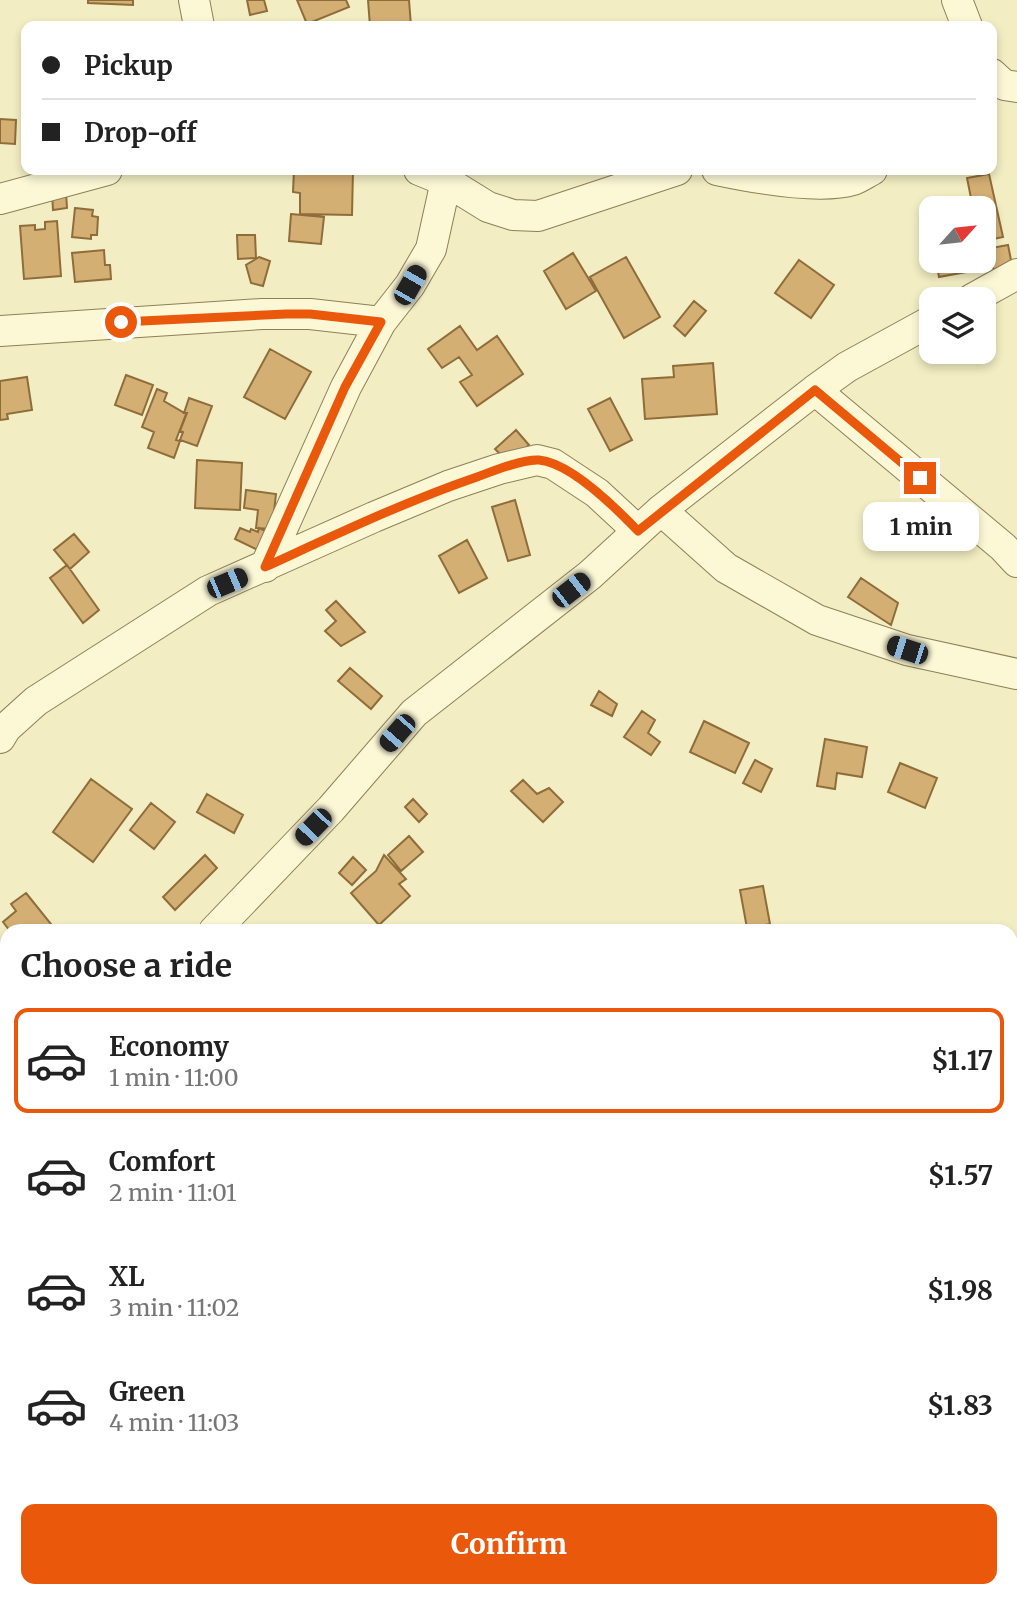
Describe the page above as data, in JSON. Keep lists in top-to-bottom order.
{
  "north": "top right",
  "page": {
    "banner": ["Pickup", "Drop-off"],
    "bubble": "1 min",
    "heading": "Choose a ride",
    "list": [
      {
        "name": "Economy",
        "note": "1 min · 11:00",
        "value": "$1.17"
      },
      {
        "name": "Comfort",
        "note": "2 min · 11:01",
        "value": "$1.57"
      },
      {
        "name": "XL",
        "note": "3 min · 11:02",
        "value": "$1.98"
      },
      {
        "name": "Green",
        "note": "4 min · 11:03",
        "value": "$1.83"
      }
    ],
    "buttons": "Confirm"
  }
}
